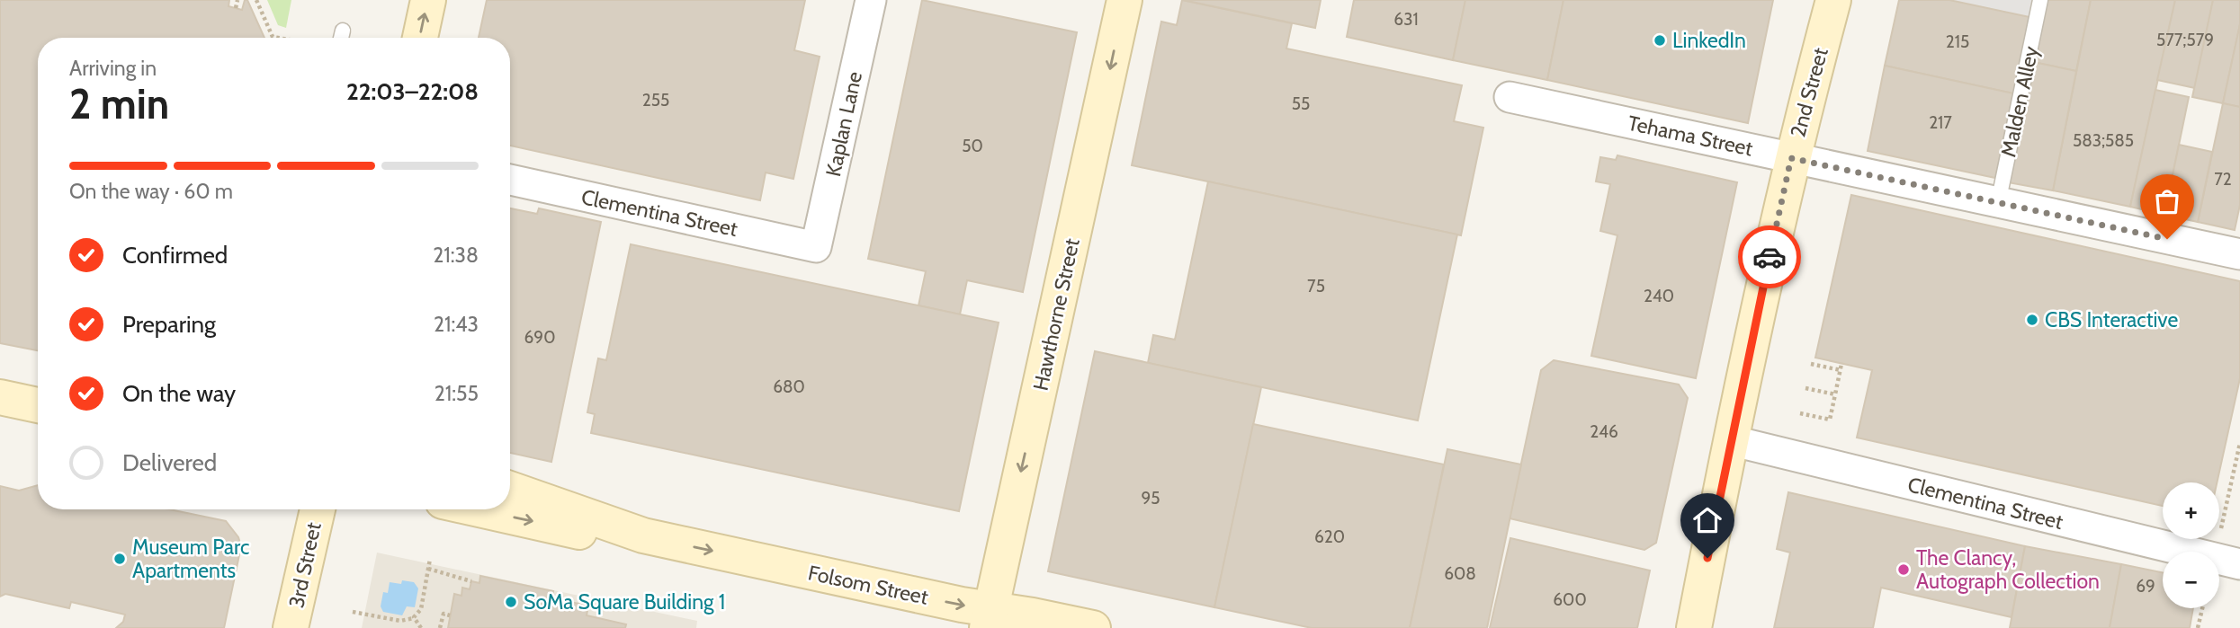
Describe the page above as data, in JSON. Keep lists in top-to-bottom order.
{
  "streets": {
    "street": [
      "2nd Street",
      "Kaplan Lane",
      "Tehama Street",
      "Clementina Street",
      "Hawthorne Street",
      "3rd Street",
      "Folsom Street"
    ],
    "lane": ["Malden Alley"]
  },
  "crossings": [
    ["2nd Street", "Tehama Street"],
    ["2nd Street", "Clementina Street"],
    ["Malden Alley", "Tehama Street"],
    ["Kaplan Lane", "Clementina Street"],
    ["Hawthorne Street", "Folsom Street"]
  ],
  "one_way": ["Hawthorne Street", "Folsom Street"],
  "places": [
    "LinkedIn",
    "CBS Interactive",
    "Museum Parc Apartments",
    "The Clancy, Autograph Collection",
    "SoMa Square Building 1"
  ],
  "house_numbers": [
    "631",
    "577;579",
    "215",
    "255",
    "55",
    "217",
    "583;585",
    "50",
    "72",
    "75",
    "240",
    "690",
    "680",
    "246",
    "95",
    "620",
    "608",
    "69",
    "600"
  ],
  "page": {
    "heading": ["2 min", "Arriving in", "22:03–22:08"],
    "bar": "On the way · 60 m",
    "list": [
      ["Confirmed", "21:38"],
      ["Preparing", "21:43"],
      ["On the way", "21:55"],
      "Delivered"
    ],
    "map_buttons": ["+", "−"]
  }
}
